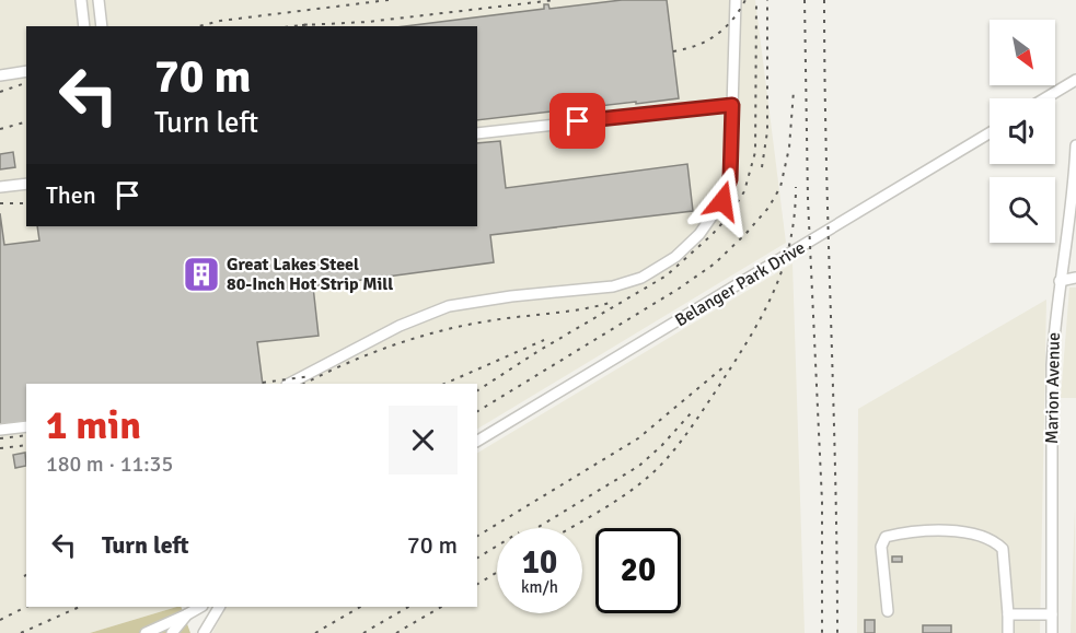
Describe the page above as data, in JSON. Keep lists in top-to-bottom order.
{
  "streets": {
    "street": ["Belanger Park Drive", "Marion Avenue"]
  },
  "places": {
    "building": ["Great Lakes Steel 80-Inch Hot Strip Mill"]
  },
  "north": "bottom right",
  "page": {
    "turn": ["70 m", "Turn left"],
    "then": "Then",
    "heading": ["1 min", "180 m · 11:35"],
    "list": [
      {
        "name": "Turn left",
        "value": "70 m"
      }
    ],
    "speed": "10 km/h",
    "limit": "20"
  }
}
